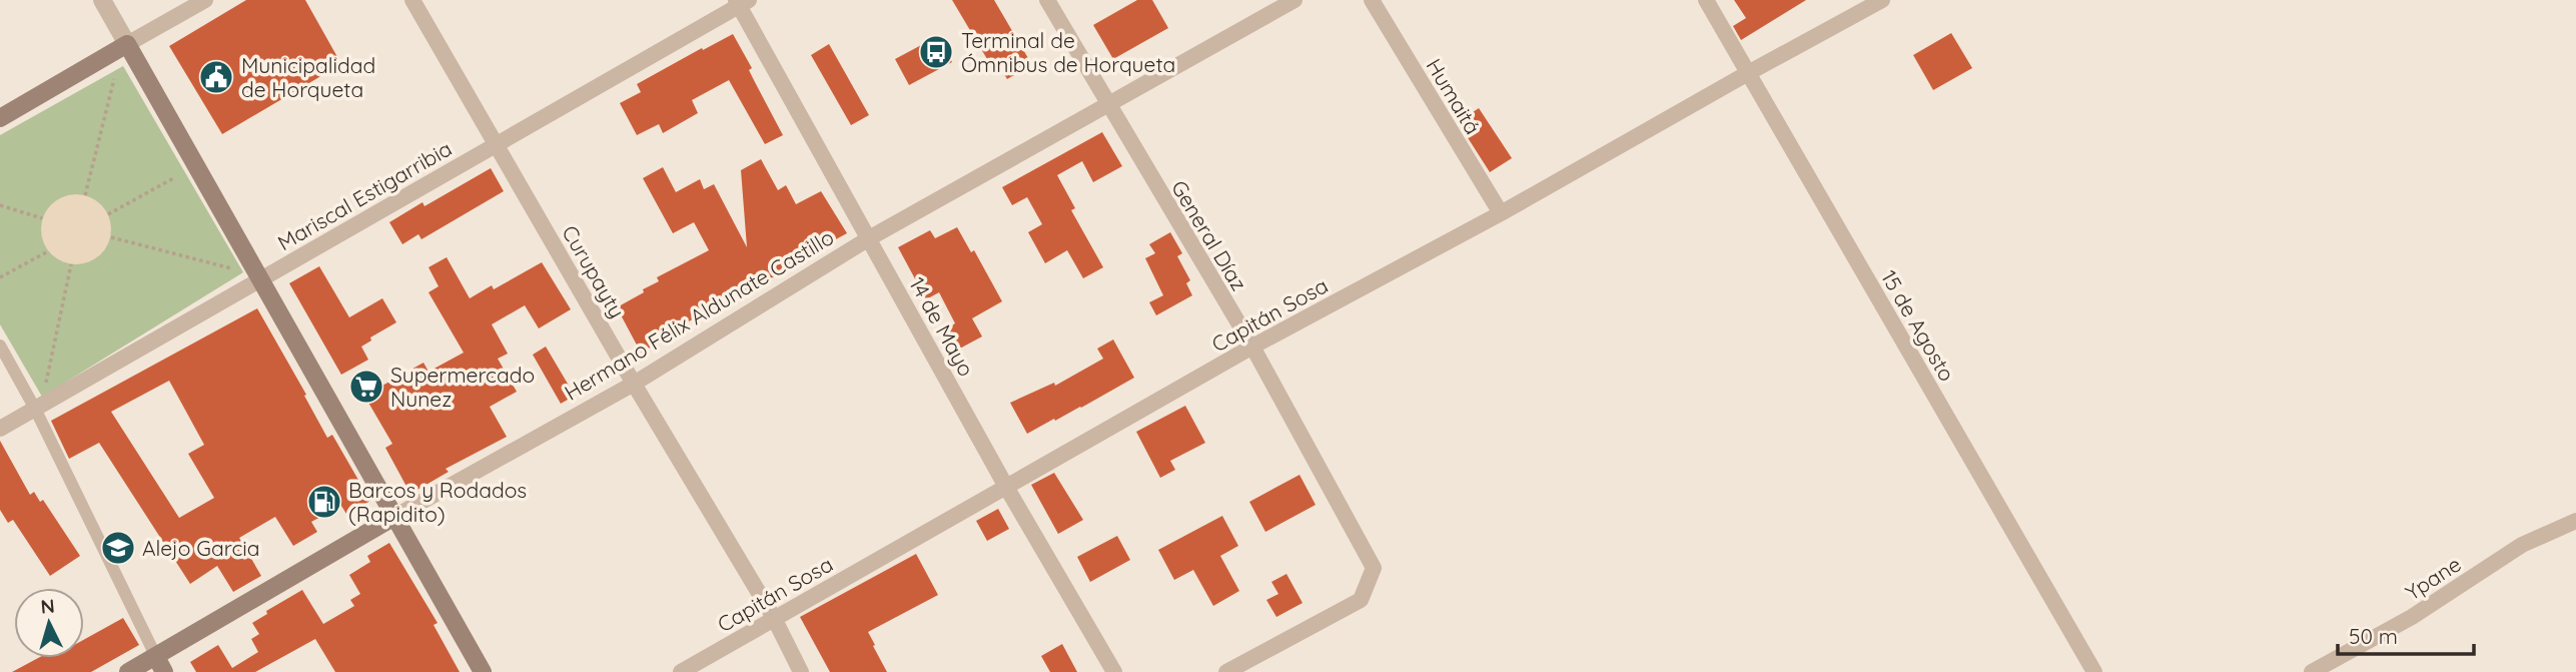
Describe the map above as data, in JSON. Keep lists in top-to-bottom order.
{
  "streets": {
    "main road": ["Hermano Félix Aldunate Castillo"],
    "street": [
      "Humaitá",
      "Mariscal Estigarribia",
      "General Díaz",
      "Curupayty",
      "Capitán Sosa",
      "15 de Agosto",
      "14 de Mayo",
      "Ypane"
    ]
  },
  "crossings": [
    ["Humaitá", "Capitán Sosa"],
    ["Mariscal Estigarribia", "Curupayty"],
    ["Mariscal Estigarribia", "14 de Mayo"],
    ["General Díaz", "Hermano Félix Aldunate Castillo"],
    ["General Díaz", "Capitán Sosa"],
    ["Curupayty", "Hermano Félix Aldunate Castillo"],
    ["Curupayty", "Capitán Sosa"],
    ["Hermano Félix Aldunate Castillo", "14 de Mayo"],
    ["Capitán Sosa", "15 de Agosto"],
    ["Capitán Sosa", "14 de Mayo"]
  ],
  "places": {
    "bus stop": ["Terminal de Ómnibus de Horqueta"],
    "public building": ["Municipalidad de Horqueta"],
    "supermarket": ["Supermercado Nunez"],
    "fuel station": ["Barcos y Rodados (Rapidito)"],
    "school or university": ["Alejo Garcia"]
  },
  "scale_bar": "50 m",
  "north": "top"
}
